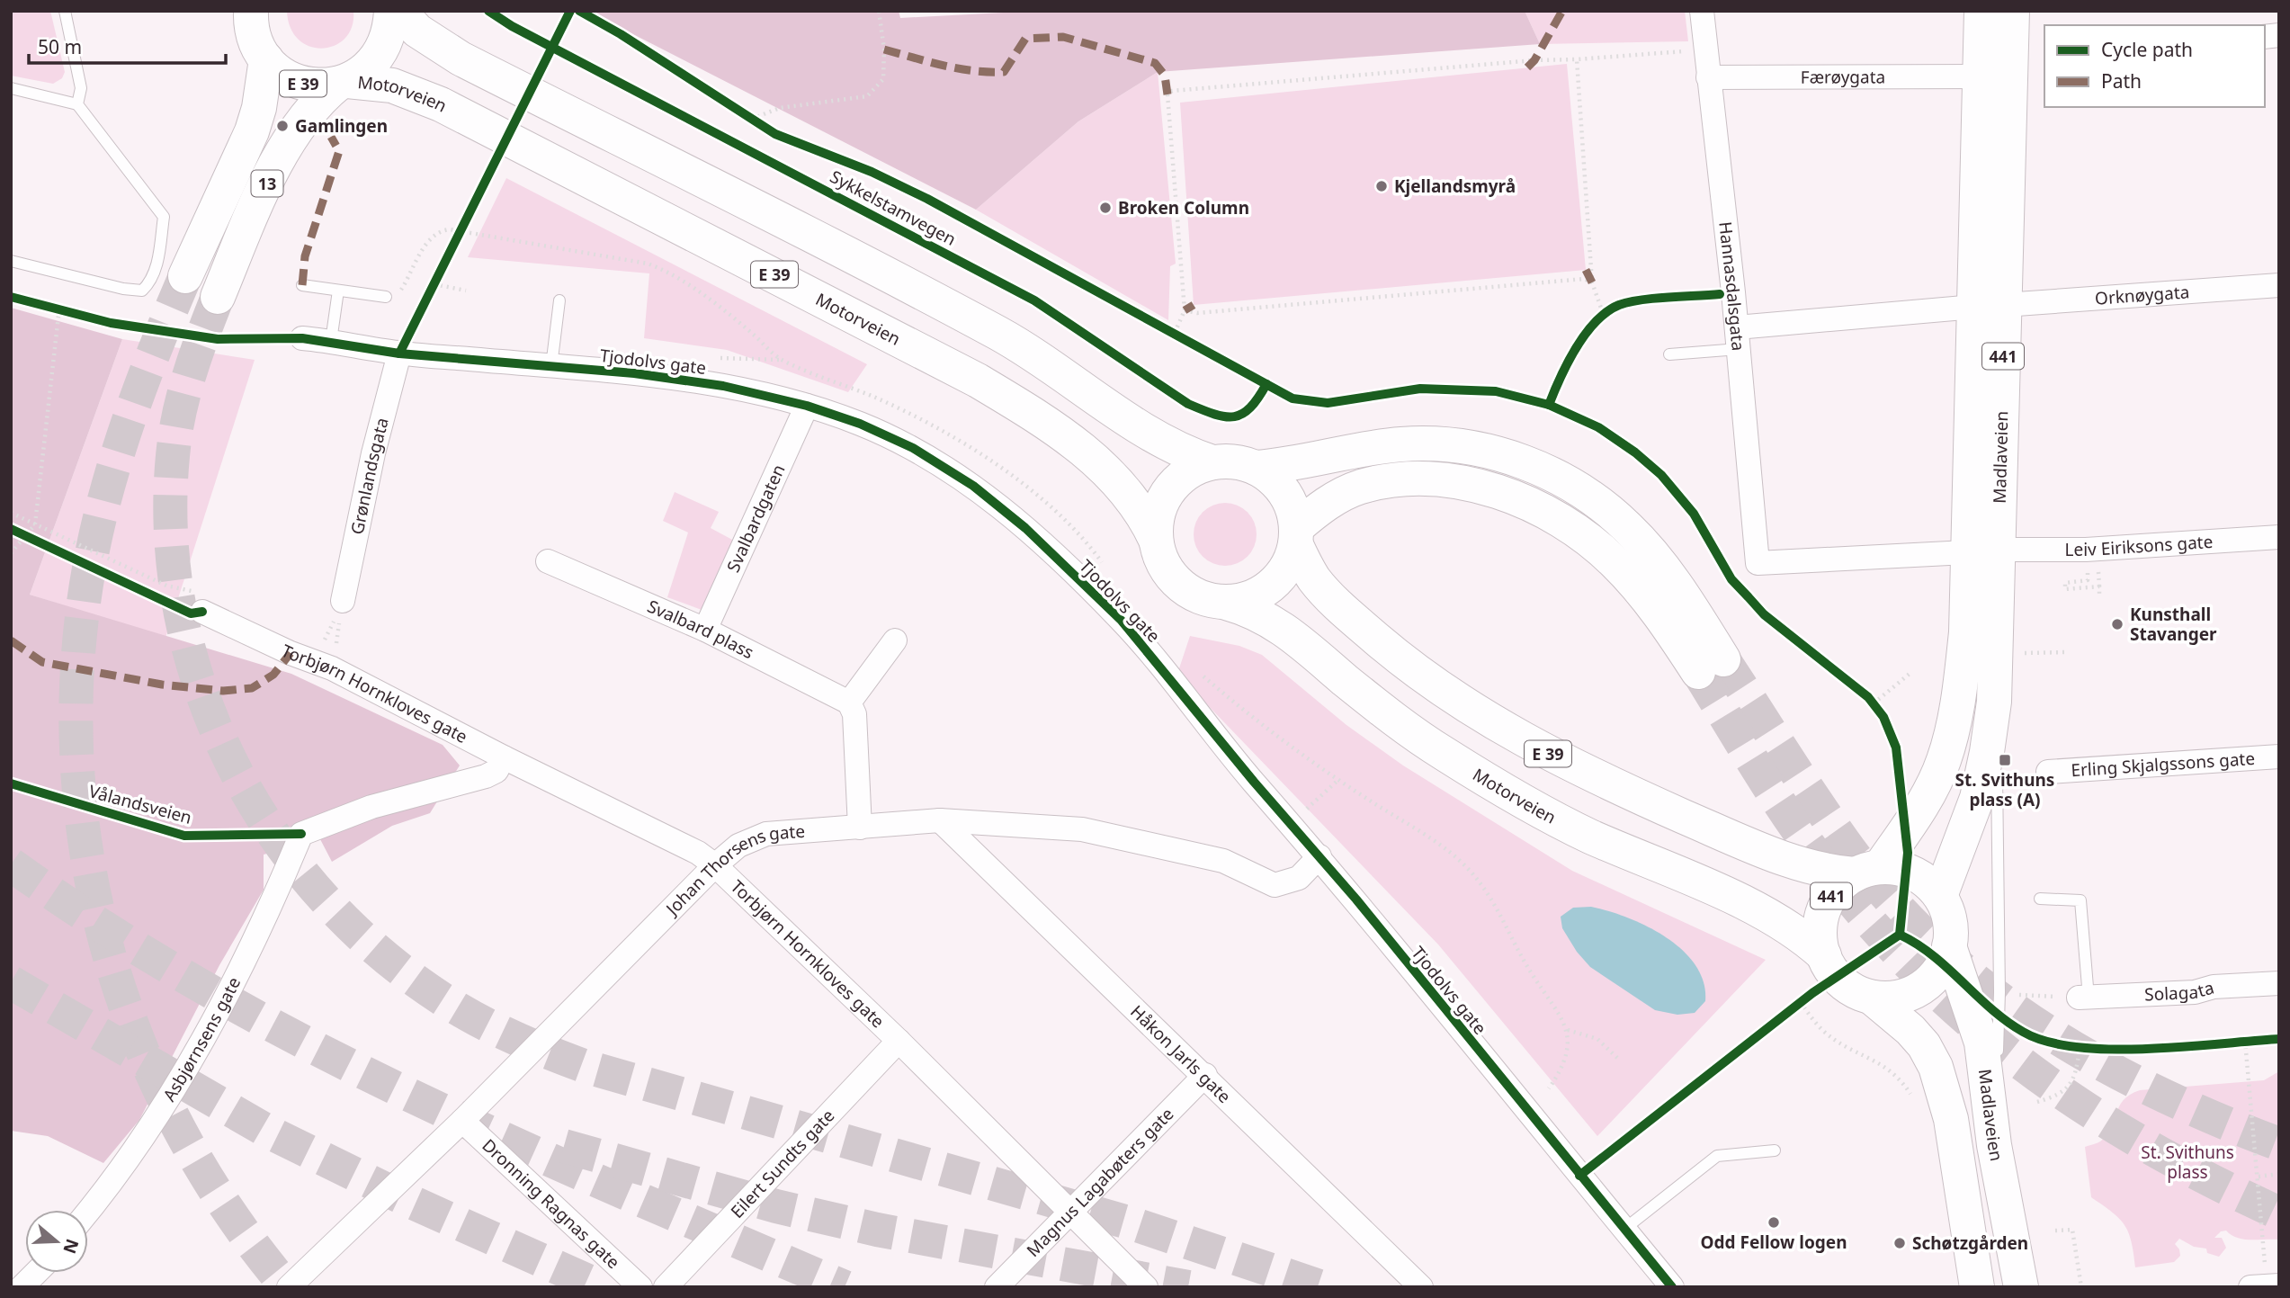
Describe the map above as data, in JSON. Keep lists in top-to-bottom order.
{
  "streets": {
    "main road": [
      "E 39",
      "Motorveien",
      "13",
      "441",
      "Madlaveien"
    ],
    "street": [
      "Færøygata",
      "Hannasdalsgata",
      "Orknøygata",
      "Tjodolvs gate",
      "Grønlandsgata",
      "Svalbardgaten",
      "Leiv Eiriksons gate",
      "Svalbard plass",
      "Torbjørn Hornkloves gate",
      "Erling Skjalgssons gate",
      "Johan Thorsens gate",
      "Solagata",
      "Asbjørnsens gate",
      "Håkon Jarls gate",
      "Eilert Sundts gate",
      "Magnus Lagabøters gate",
      "Dronning Ragnas gate"
    ],
    "cycle path": ["Sykkelstamvegen", "Vålandsveien"]
  },
  "crossings": [
    ["Færøygata", "Hannasdalsgata"],
    ["Færøygata", "Madlaveien"],
    ["E 39", "Motorveien"],
    ["E 39", "13"],
    ["E 39", "441"],
    ["E 39", "Madlaveien"],
    ["Motorveien", "13"],
    ["Motorveien", "441"],
    ["Motorveien", "Madlaveien"],
    ["Hannasdalsgata", "Orknøygata"],
    ["Hannasdalsgata", "Leiv Eiriksons gate"],
    ["Orknøygata", "Madlaveien"],
    ["441", "Madlaveien"],
    ["Tjodolvs gate", "Grønlandsgata"],
    ["Tjodolvs gate", "Svalbardgaten"],
    ["Tjodolvs gate", "Johan Thorsens gate"],
    ["Madlaveien", "Leiv Eiriksons gate"],
    ["Svalbardgaten", "Svalbard plass"],
    ["Torbjørn Hornkloves gate", "Johan Thorsens gate"],
    ["Torbjørn Hornkloves gate", "Asbjørnsens gate"],
    ["Torbjørn Hornkloves gate", "Eilert Sundts gate"],
    ["Torbjørn Hornkloves gate", "Magnus Lagabøters gate"],
    ["Johan Thorsens gate", "Håkon Jarls gate"],
    ["Johan Thorsens gate", "Dronning Ragnas gate"],
    ["Håkon Jarls gate", "Magnus Lagabøters gate"]
  ],
  "parks": ["St. Svithuns plass"],
  "places": {
    "other": [
      "Gamlingen",
      "Kjellandsmyrå",
      "Broken Column",
      "Kunsthall Stavanger",
      "Odd Fellow logen",
      "Schøtzgården"
    ],
    "transit": ["St. Svithuns plass (A)"]
  },
  "legend": ["Cycle path", "Path"],
  "scale_bar": "50 m",
  "north": "right"
}
